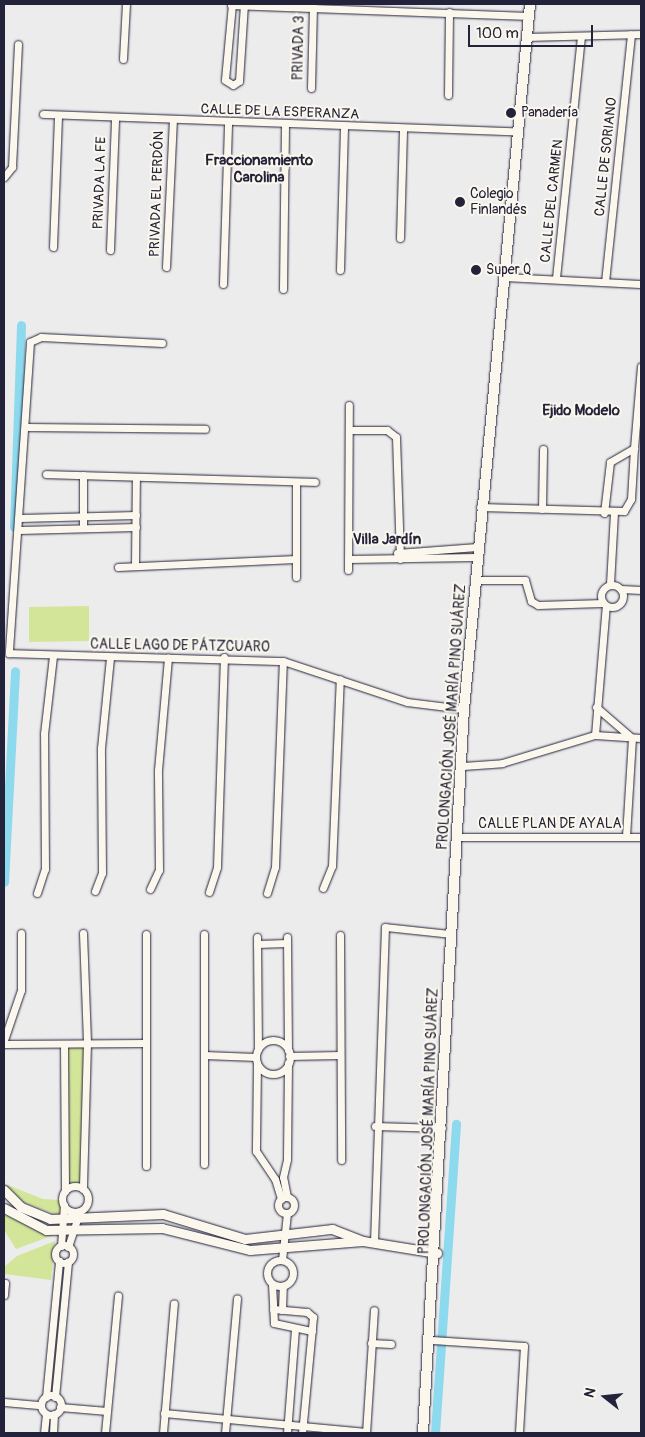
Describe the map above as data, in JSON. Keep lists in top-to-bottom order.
{
  "streets": {
    "main road": ["PROLONGACIÓN JOSÉ MARÍA PINO SUÁREZ"],
    "street": [
      "PRIVADA 3",
      "CALLE DE LA ESPERANZA",
      "CALLE DE SORIANO",
      "PRIVADA LA FE",
      "PRIVADA EL PERDÓN",
      "CALLE DEL CARMEN",
      "CALLE LAGO DE PÁTZCUARO",
      "CALLE PLAN DE AYALA"
    ]
  },
  "crossings": [
    ["CALLE DE LA ESPERANZA", "PRIVADA LA FE"],
    ["CALLE DE LA ESPERANZA", "PRIVADA EL PERDÓN"],
    ["CALLE DE LA ESPERANZA", "PROLONGACIÓN JOSÉ MARÍA PINO SUÁREZ"],
    ["CALLE LAGO DE PÁTZCUARO", "PROLONGACIÓN JOSÉ MARÍA PINO SUÁREZ"],
    ["PROLONGACIÓN JOSÉ MARÍA PINO SUÁREZ", "CALLE PLAN DE AYALA"]
  ],
  "districts": ["Fraccionamiento Carolina", "Ejido Modelo", "Villa Jardín"],
  "places": ["Panadería", "Colegio Finlandés", "Super Q"],
  "scale_bar": "100 m",
  "north": "left"
}
